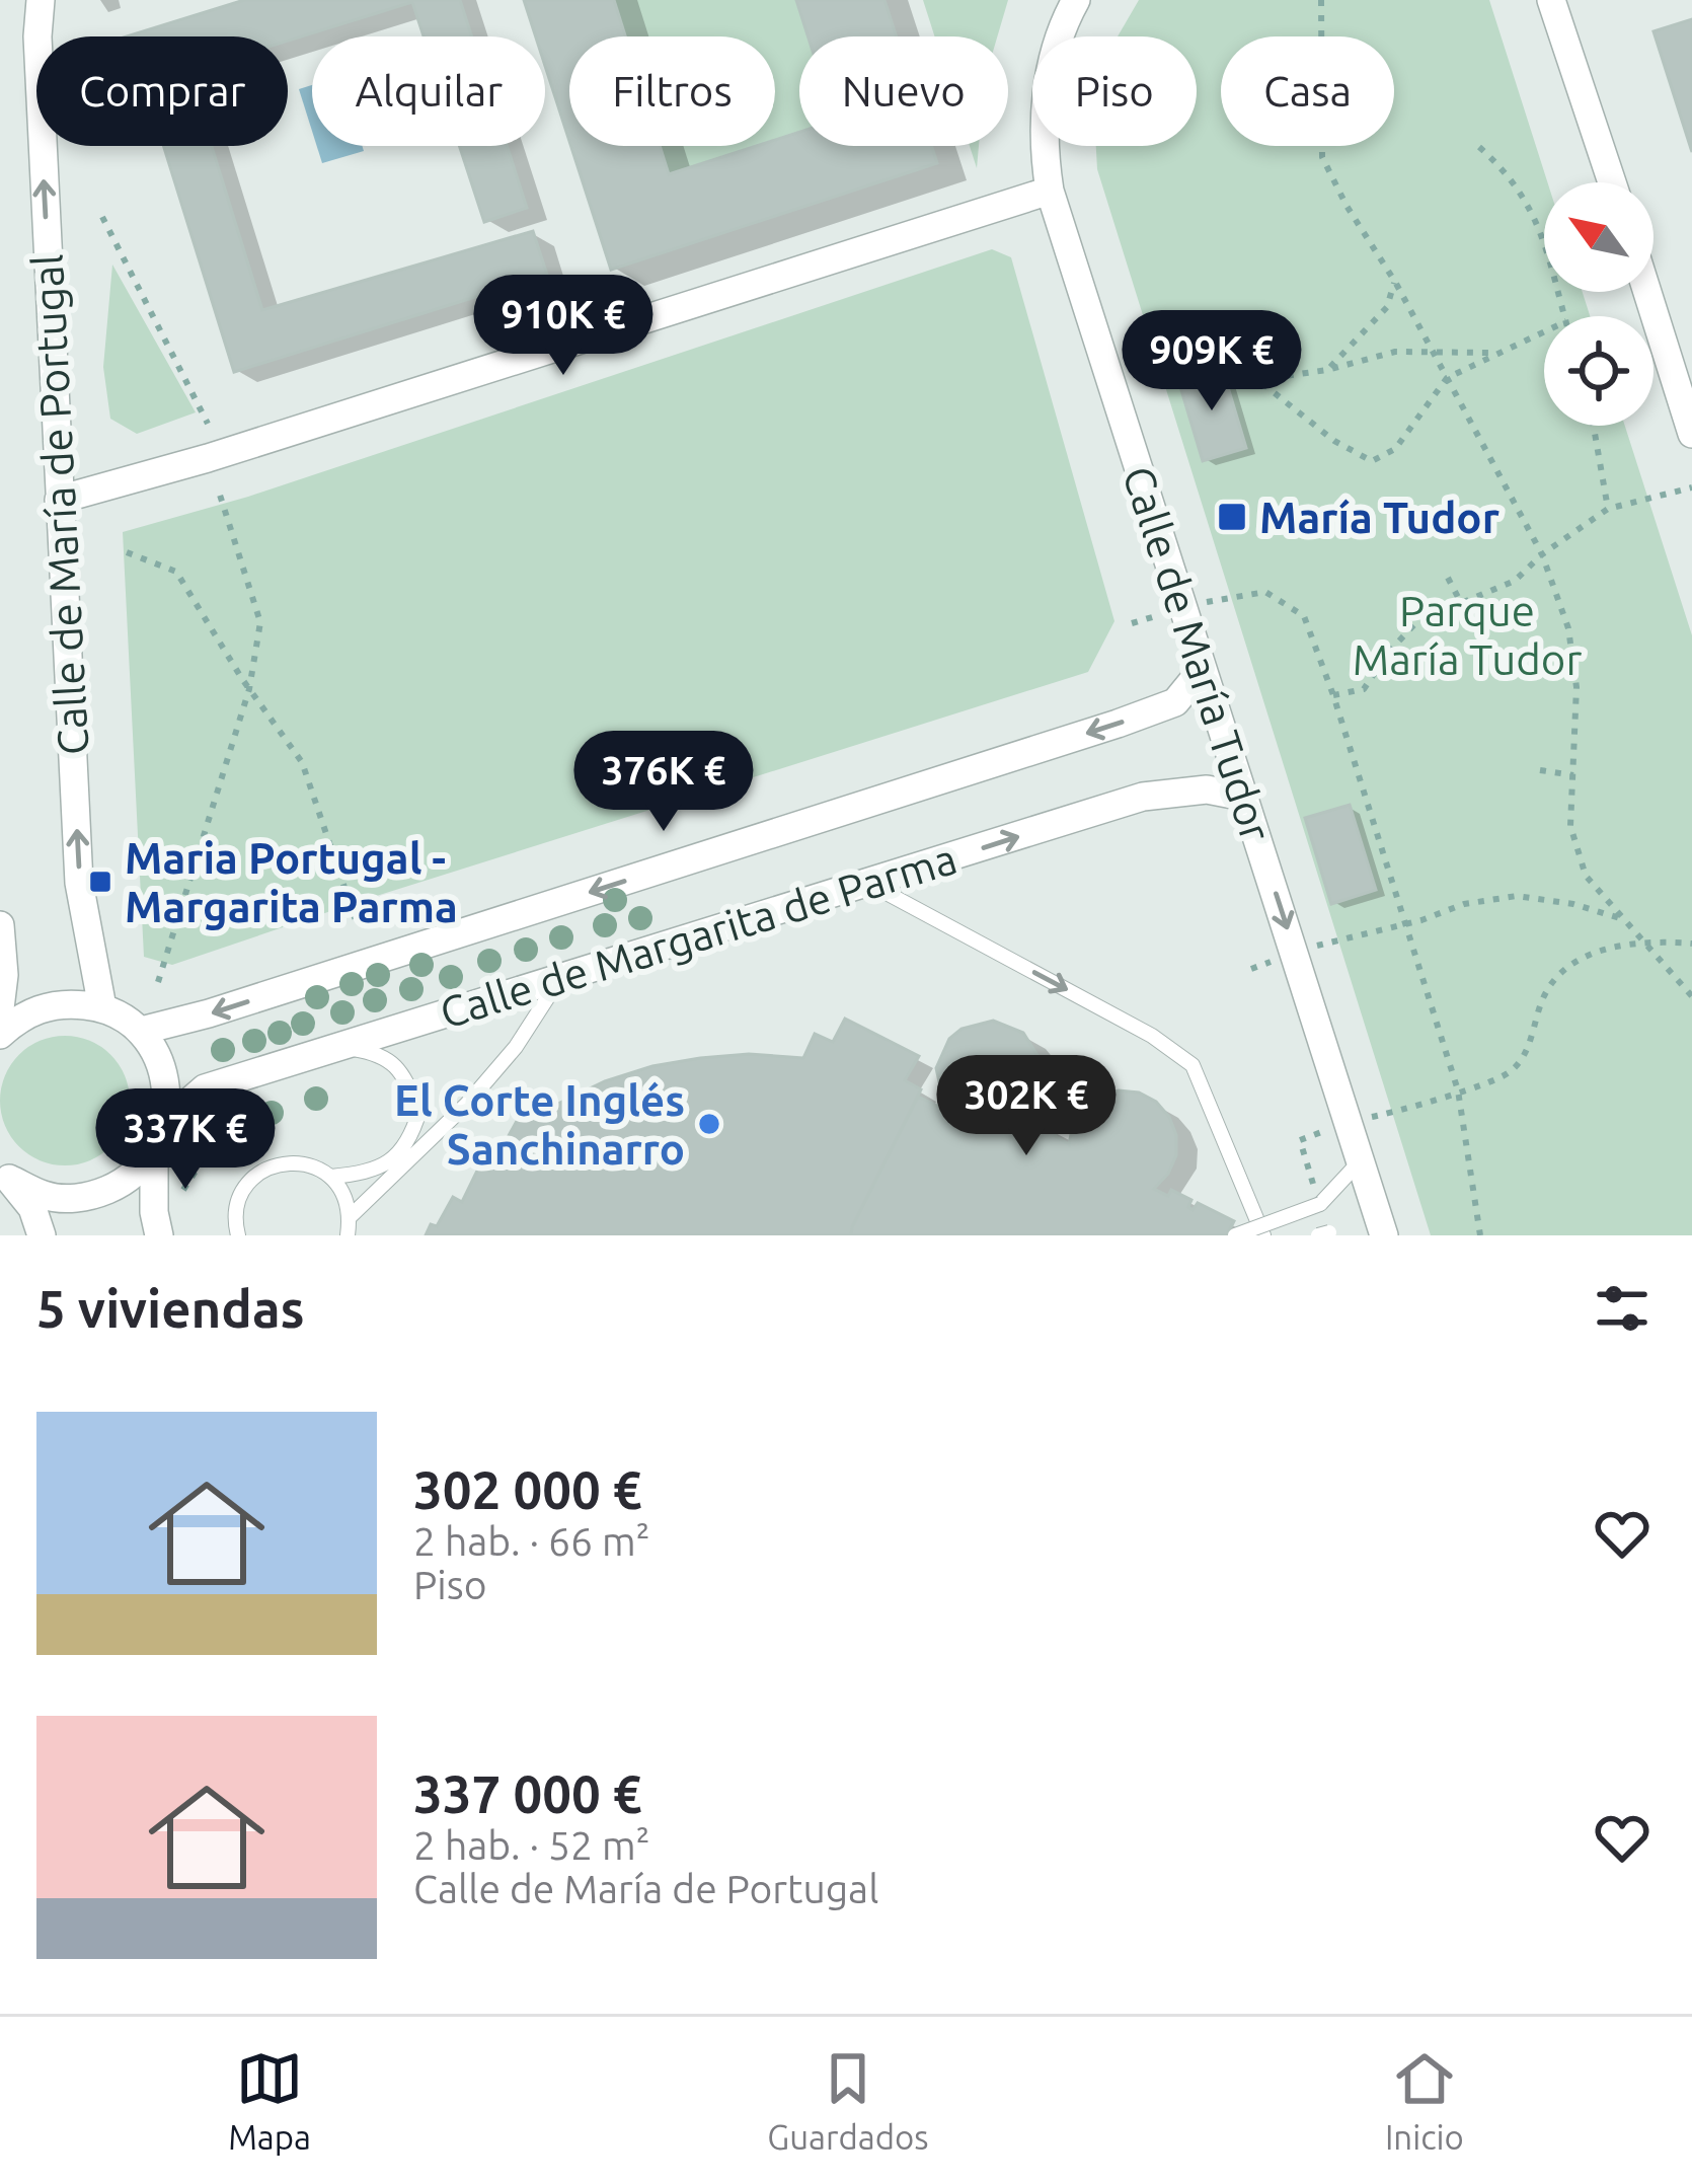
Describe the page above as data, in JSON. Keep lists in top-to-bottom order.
{
  "streets": {
    "street": ["Calle de María de Portugal", "Calle de María Tudor", "Calle de Margarita de Parma"]
  },
  "crossings": [
    ["Calle de María Tudor", "Calle de Margarita de Parma"]
  ],
  "one_way": ["Calle de María de Portugal"],
  "parks": ["Parque María Tudor"],
  "places": {
    "transit": ["María Tudor", "Maria Portugal - Margarita Parma"],
    "other": ["El Corte Inglés Sanchinarro"]
  },
  "north": "top left",
  "page": {
    "chip": [
      "Comprar",
      "Alquilar",
      "Filtros",
      "Nuevo",
      "Piso",
      "Casa"
    ],
    "price": [
      "910K €",
      "909K €",
      "376K €",
      "302K €",
      "337K €"
    ],
    "heading": "5 viviendas",
    "list": [
      {
        "name": "302 000 €",
        "note": "2 hab. · 66 m² · Piso"
      },
      {
        "name": "337 000 €",
        "note": "2 hab. · 52 m² · Calle de María de Portugal"
      }
    ],
    "tabs": ["Mapa", "Guardados", "Inicio"]
  }
}
